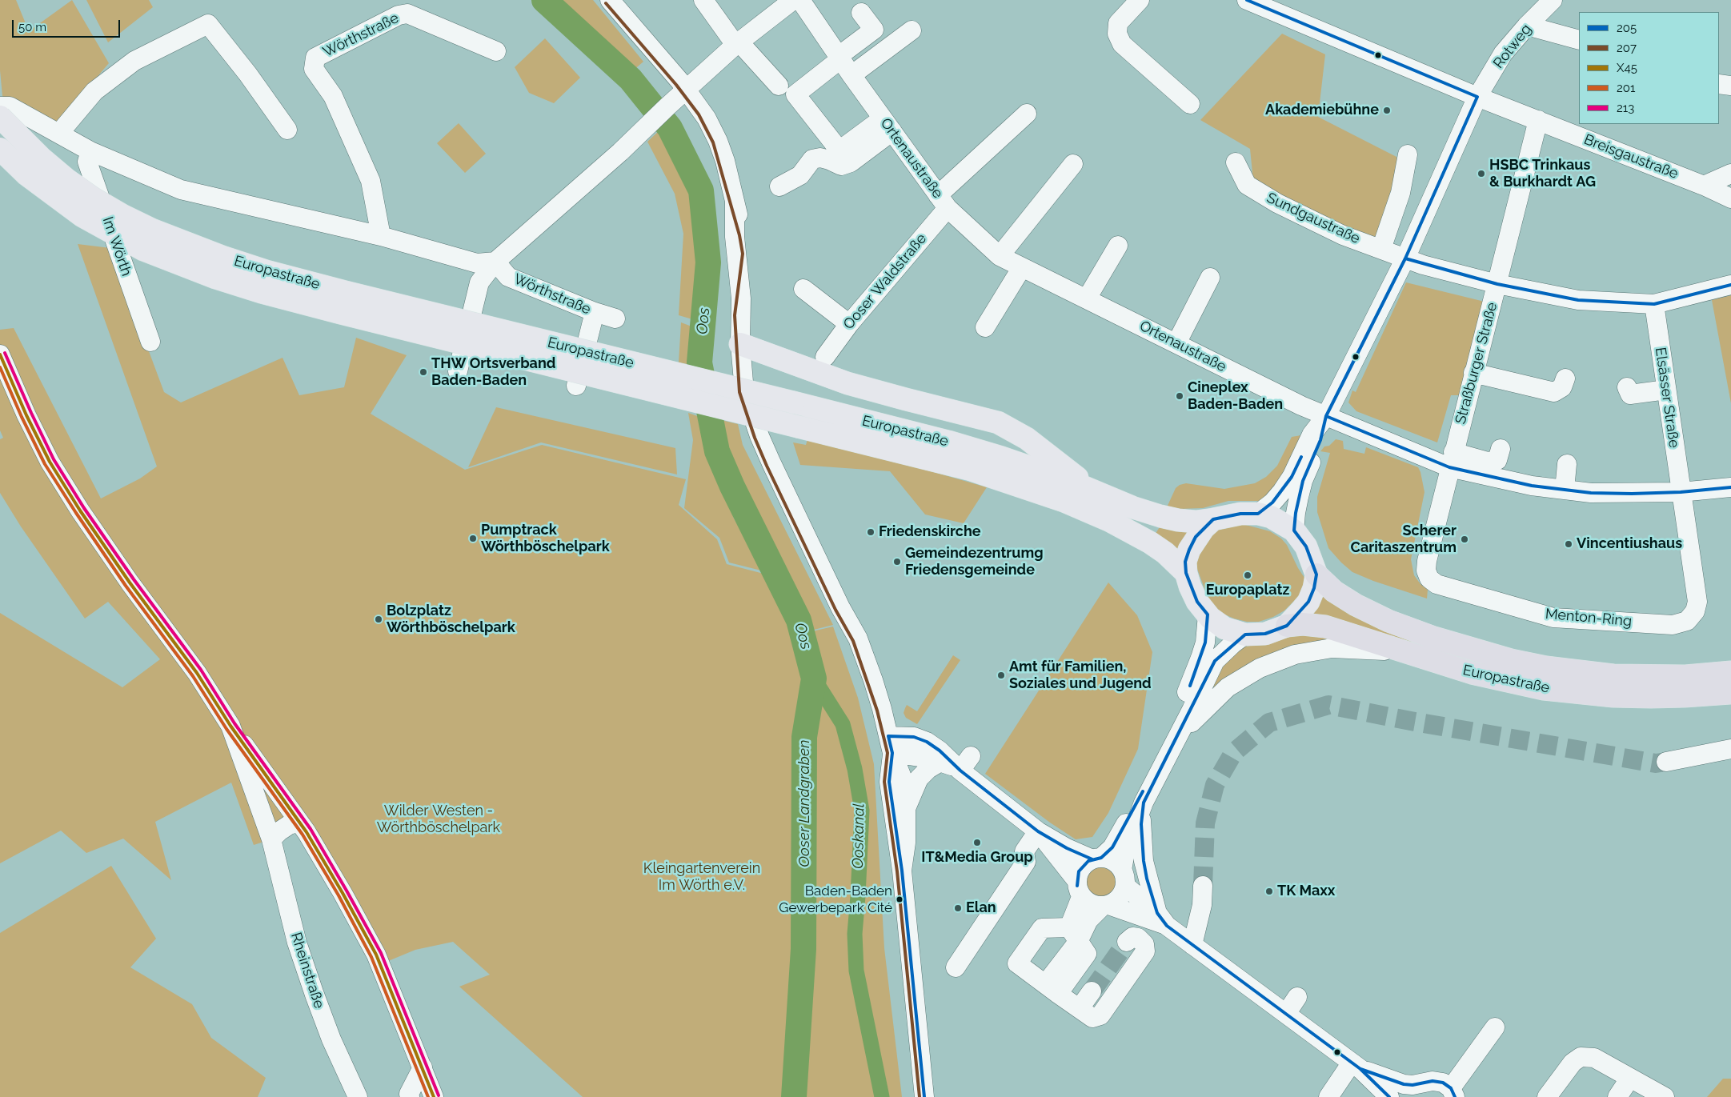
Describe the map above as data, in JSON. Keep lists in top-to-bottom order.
{
  "streets": {
    "highway": ["Europastraße"],
    "street": [
      "Wörthstraße",
      "Rotweg",
      "Breisgaustraße",
      "Ortenaustraße",
      "Sundgaustraße",
      "Im Wörth",
      "Ooser Waldstraße",
      "Straßburger Straße",
      "Elsässer Straße",
      "Menton-Ring",
      "Rheinstraße"
    ]
  },
  "crossings": [
    ["Rotweg", "Breisgaustraße"],
    ["Rotweg", "Ortenaustraße"],
    ["Rotweg", "Sundgaustraße"],
    ["Breisgaustraße", "Straßburger Straße"],
    ["Ortenaustraße", "Ooser Waldstraße"],
    ["Ortenaustraße", "Straßburger Straße"],
    ["Ortenaustraße", "Elsässer Straße"],
    ["Ortenaustraße", "Menton-Ring"],
    ["Sundgaustraße", "Straßburger Straße"],
    ["Sundgaustraße", "Elsässer Straße"],
    ["Straßburger Straße", "Menton-Ring"],
    ["Elsässer Straße", "Menton-Ring"]
  ],
  "water": ["Oos", "Ooser Landgraben", "Ooskanal"],
  "parks": ["Wilder Westen - Wörthböschelpark", "Kleingartenverein Im Wörth e.V."],
  "places": [
    "Akademiebühne",
    "HSBC Trinkaus & Burkhardt AG",
    "THW Ortsverband Baden-Baden",
    "Cineplex Baden-Baden",
    "Friedenskirche",
    "Pumptrack Wörthböschelpark",
    "Scherer Caritaszentrum",
    "Vincentiushaus",
    "Gemeindezentrumg Friedensgemeinde",
    "Europaplatz",
    "Bolzplatz Wörthböschelpark",
    "Amt für Familien, Soziales und Jugend",
    "IT&Media Group",
    "TK Maxx",
    "Baden-Baden Gewerbepark Cité",
    "Elan"
  ],
  "lines": [
    "transit line 205",
    "transit line 207",
    "transit line 213",
    "transit line X45",
    "transit line 201"
  ],
  "legend": [
    "205",
    "207",
    "X45",
    "201",
    "213"
  ],
  "scale_bar": "50 m"
}
